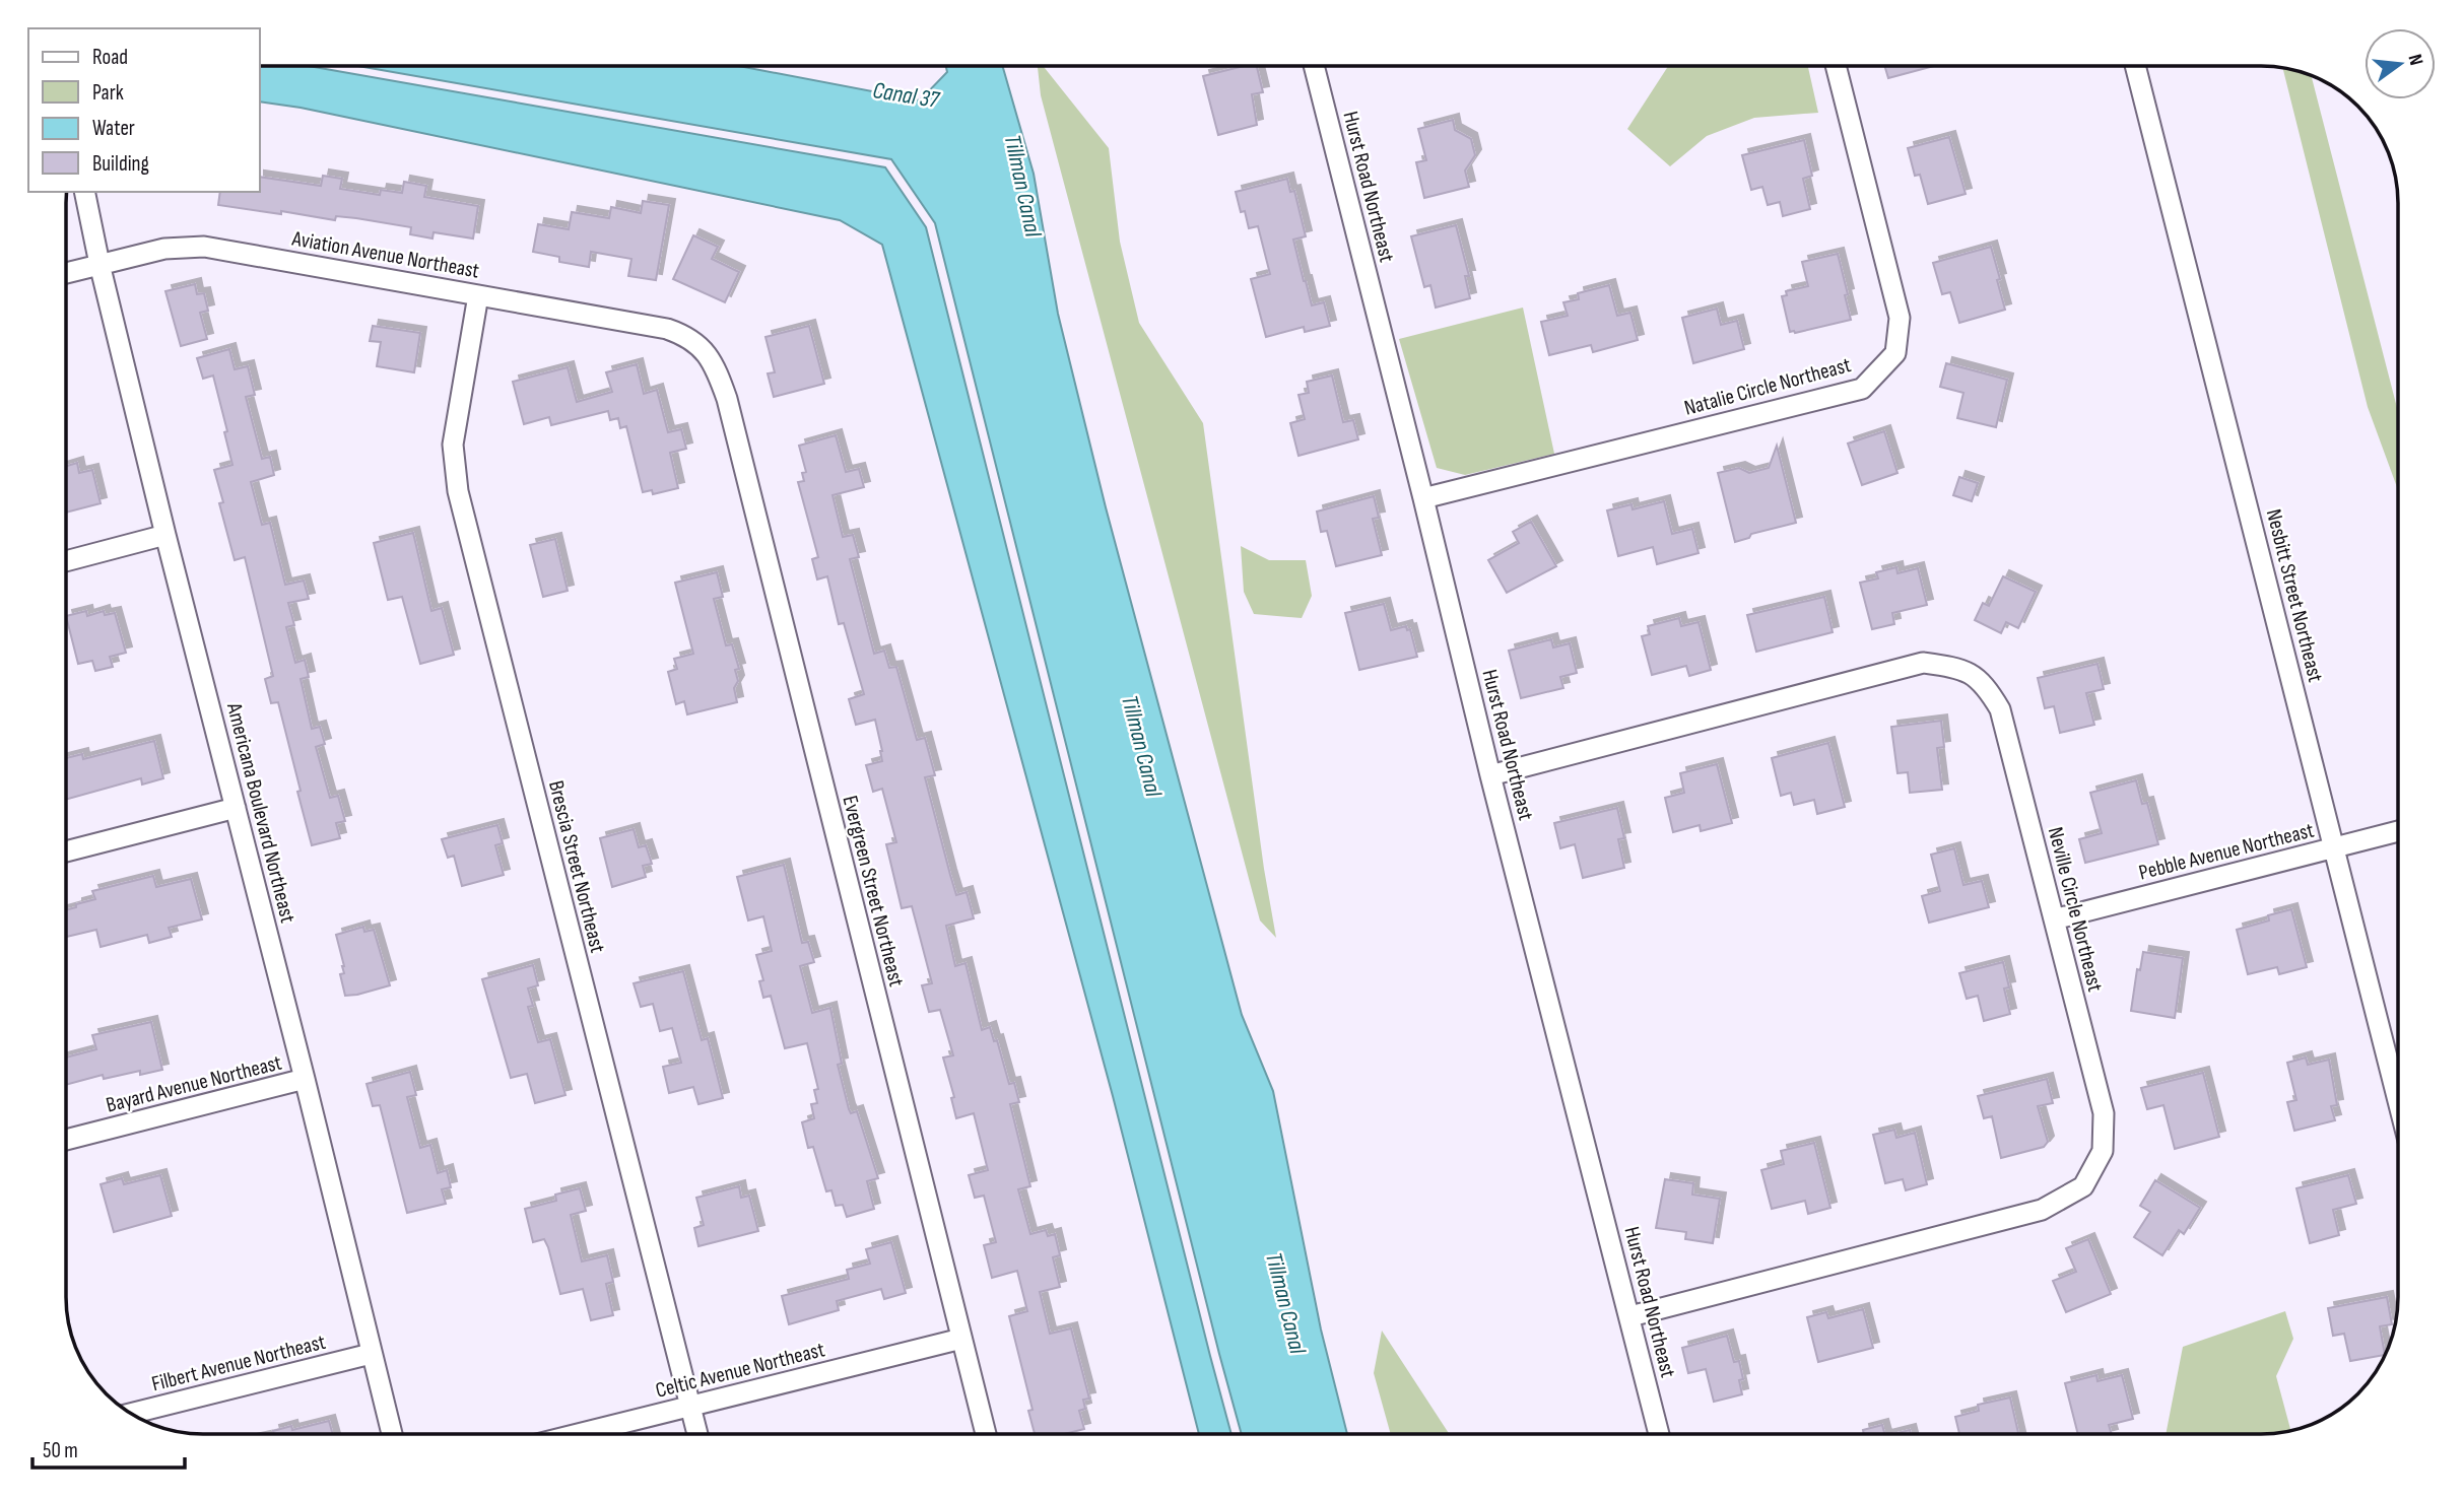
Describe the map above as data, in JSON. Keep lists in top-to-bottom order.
{
  "streets": {
    "street": [
      "Hurst Road Northeast",
      "Aviation Avenue Northeast",
      "Natalie Circle Northeast",
      "Nesbitt Street Northeast",
      "Americana Boulevard Northeast",
      "Pebble Avenue Northeast",
      "Brescia Street Northeast",
      "Evergreen Street Northeast",
      "Neville Circle Northeast",
      "Bayard Avenue Northeast",
      "Filbert Avenue Northeast",
      "Celtic Avenue Northeast"
    ]
  },
  "crossings": [
    ["Hurst Road Northeast", "Natalie Circle Northeast"],
    ["Hurst Road Northeast", "Neville Circle Northeast"],
    ["Aviation Avenue Northeast", "Americana Boulevard Northeast"],
    ["Aviation Avenue Northeast", "Brescia Street Northeast"],
    ["Aviation Avenue Northeast", "Evergreen Street Northeast"],
    ["Nesbitt Street Northeast", "Pebble Avenue Northeast"],
    ["Americana Boulevard Northeast", "Bayard Avenue Northeast"],
    ["Americana Boulevard Northeast", "Filbert Avenue Northeast"],
    ["Pebble Avenue Northeast", "Neville Circle Northeast"],
    ["Brescia Street Northeast", "Celtic Avenue Northeast"],
    ["Evergreen Street Northeast", "Celtic Avenue Northeast"]
  ],
  "water": ["Canal 37", "Tillman Canal"],
  "legend": [
    "Road",
    "Park",
    "Water",
    "Building"
  ],
  "scale_bar": "50 m",
  "north": "right"
}
